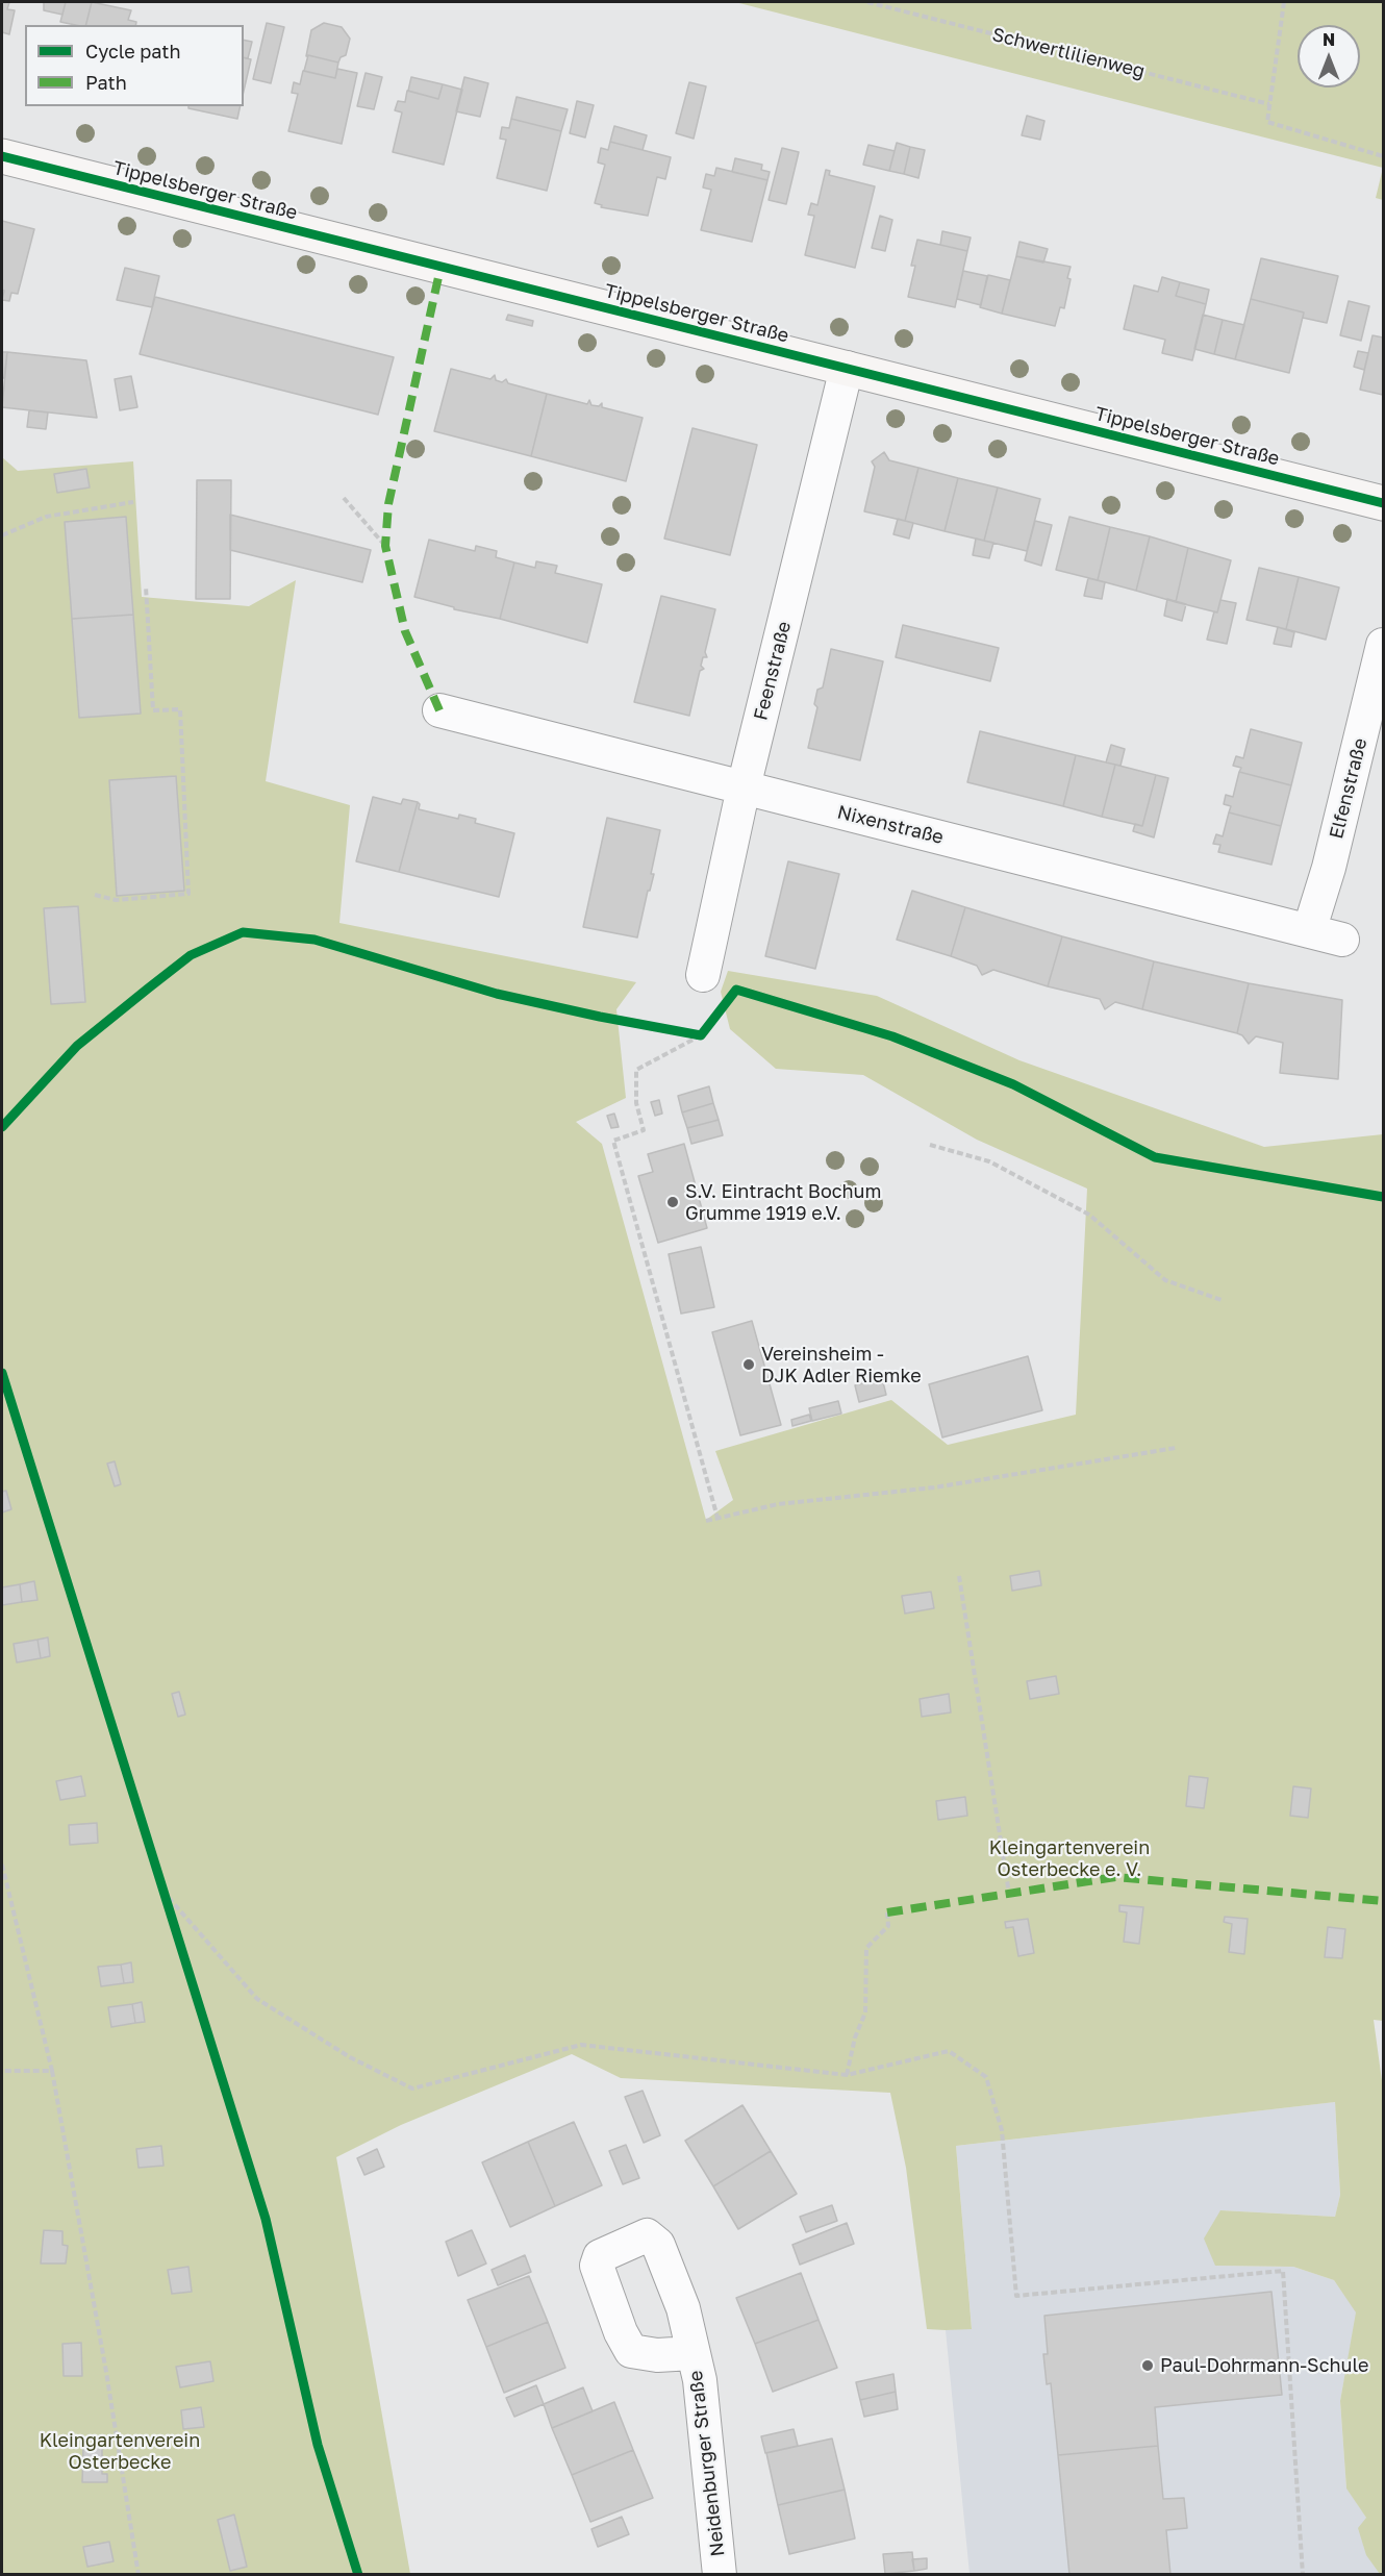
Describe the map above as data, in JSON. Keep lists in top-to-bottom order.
{
  "streets": {
    "street": [
      "Tippelsberger Straße",
      "Feenstraße",
      "Elfenstraße",
      "Nixenstraße",
      "Neidenburger Straße"
    ],
    "path": ["Schwertlilienweg"]
  },
  "crossings": [
    ["Tippelsberger Straße", "Feenstraße"],
    ["Feenstraße", "Nixenstraße"],
    ["Elfenstraße", "Nixenstraße"]
  ],
  "parks": ["Kleingartenverein Osterbecke e. V.", "Kleingartenverein Osterbecke"],
  "places": ["S.V. Eintracht Bochum Grumme 1919 e.V.", "Vereinsheim - DJK Adler Riemke", "Paul-Dohrmann-Schule"],
  "legend": ["Cycle path", "Path"],
  "north": "top"
}
